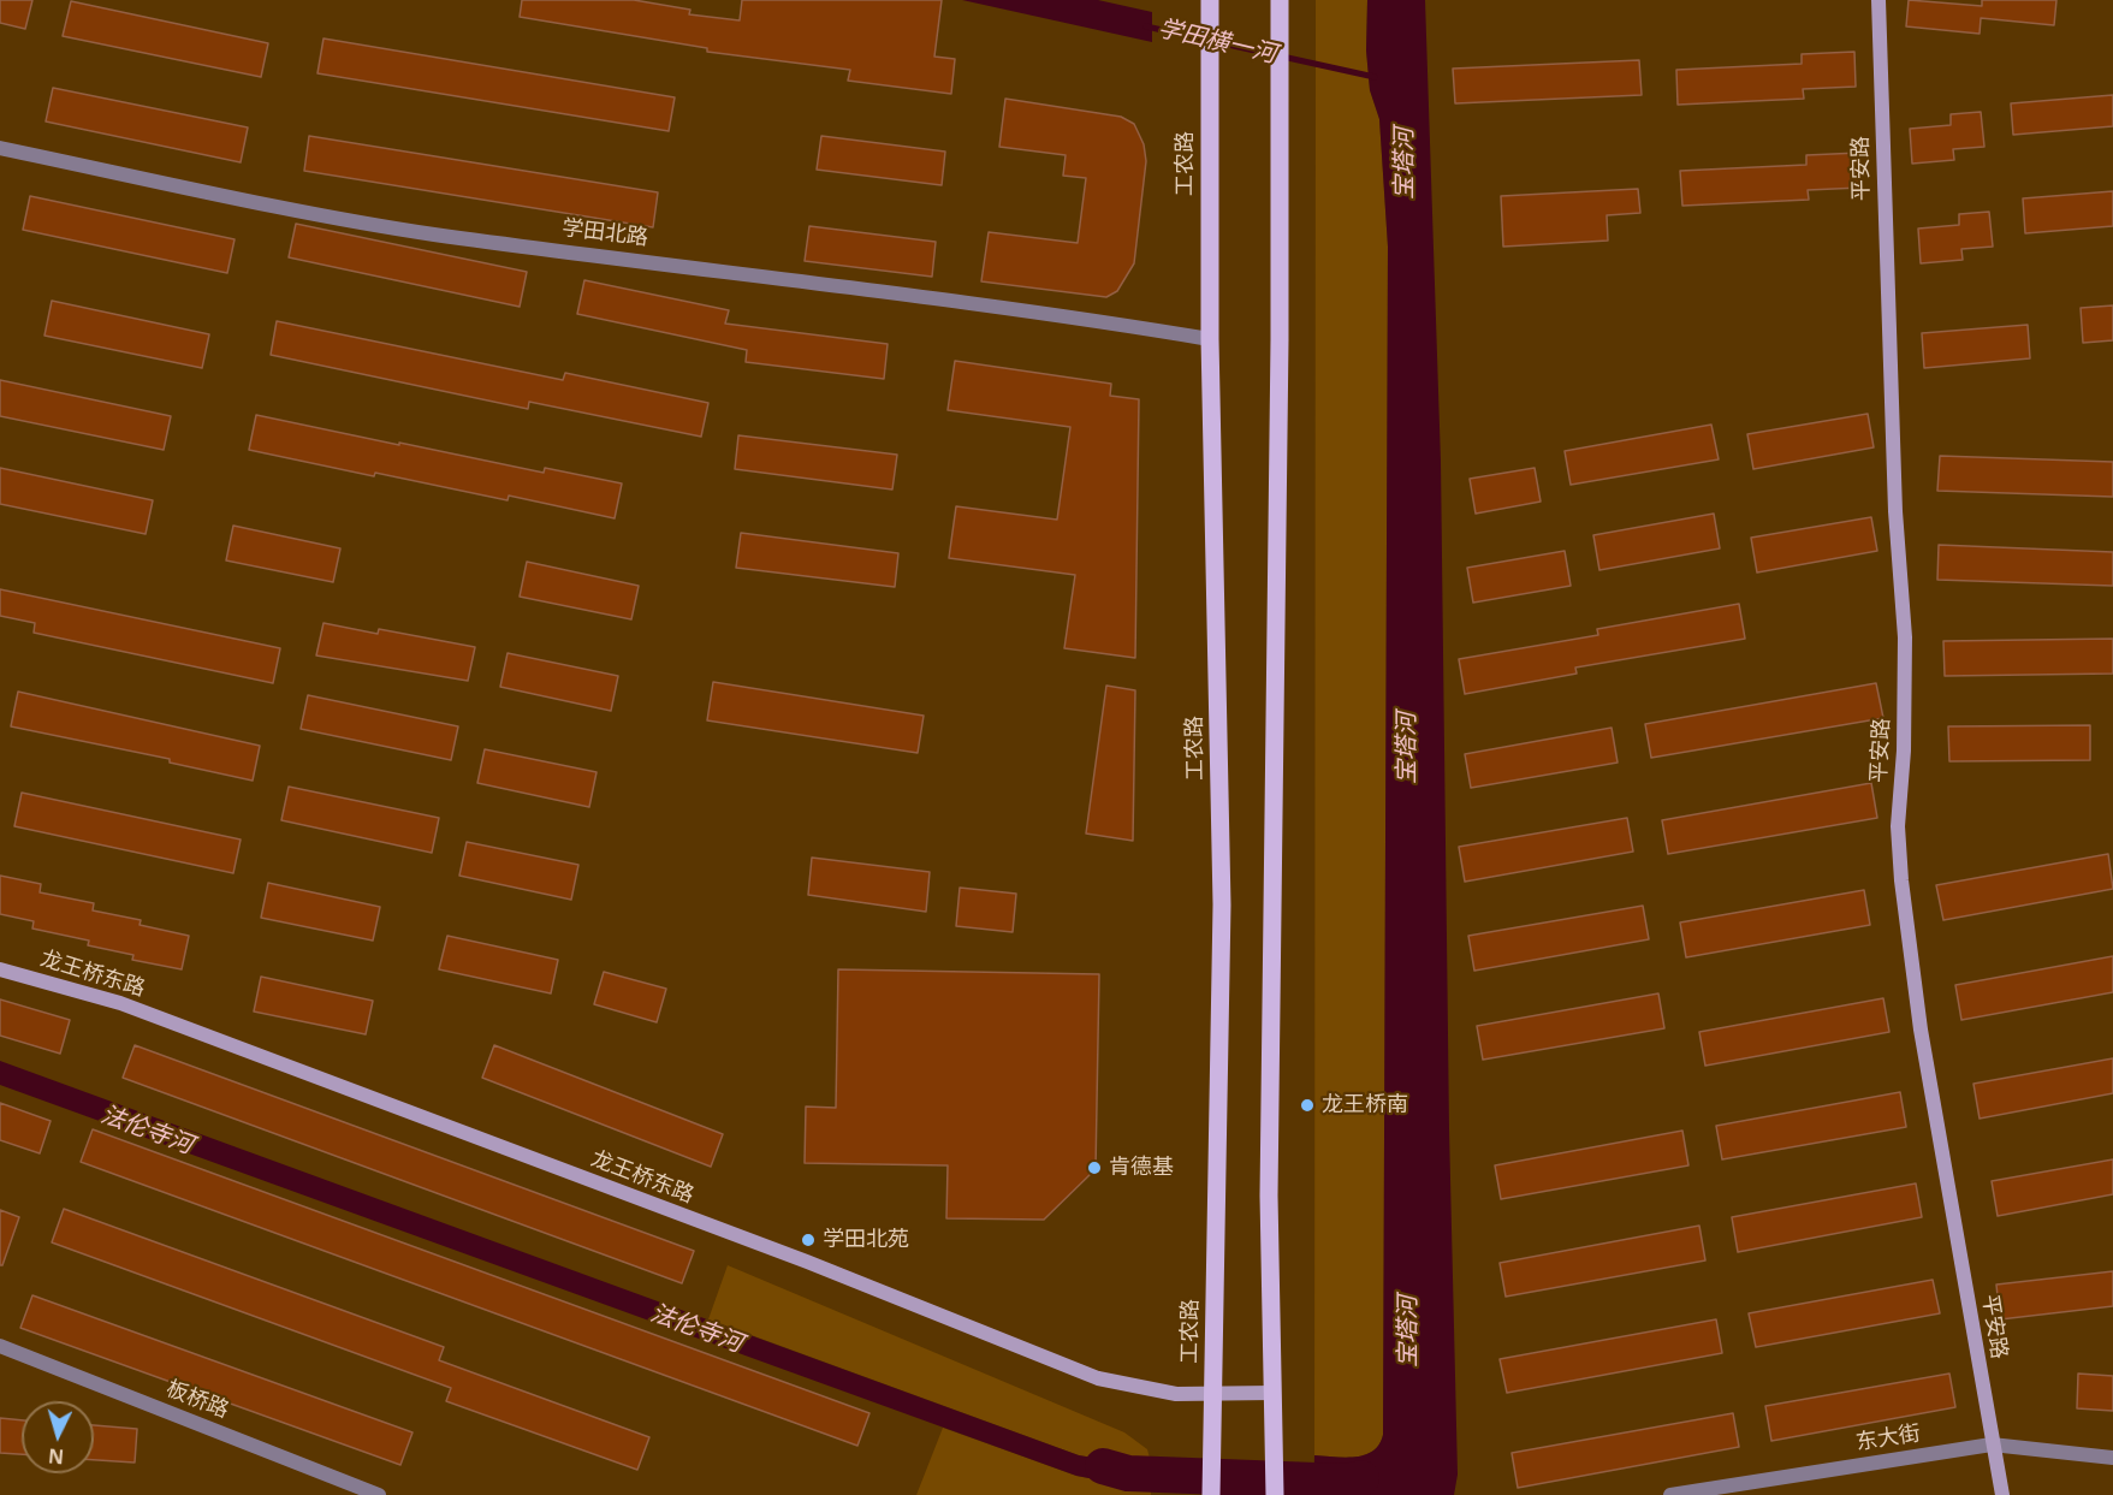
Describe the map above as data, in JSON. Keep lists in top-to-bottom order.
{
  "streets": {
    "main road": ["工农路"],
    "street": [
      "平安路",
      "学田北路",
      "龙王桥东路",
      "板桥路",
      "东大街"
    ]
  },
  "crossings": [
    ["工农路", "学田北路"],
    ["工农路", "龙王桥东路"],
    ["平安路", "东大街"]
  ],
  "water": ["学田横一河", "宝塔河", "法伦寺河"],
  "places": ["龙王桥南", "肯德基", "学田北苑"],
  "north": "bottom"
}
